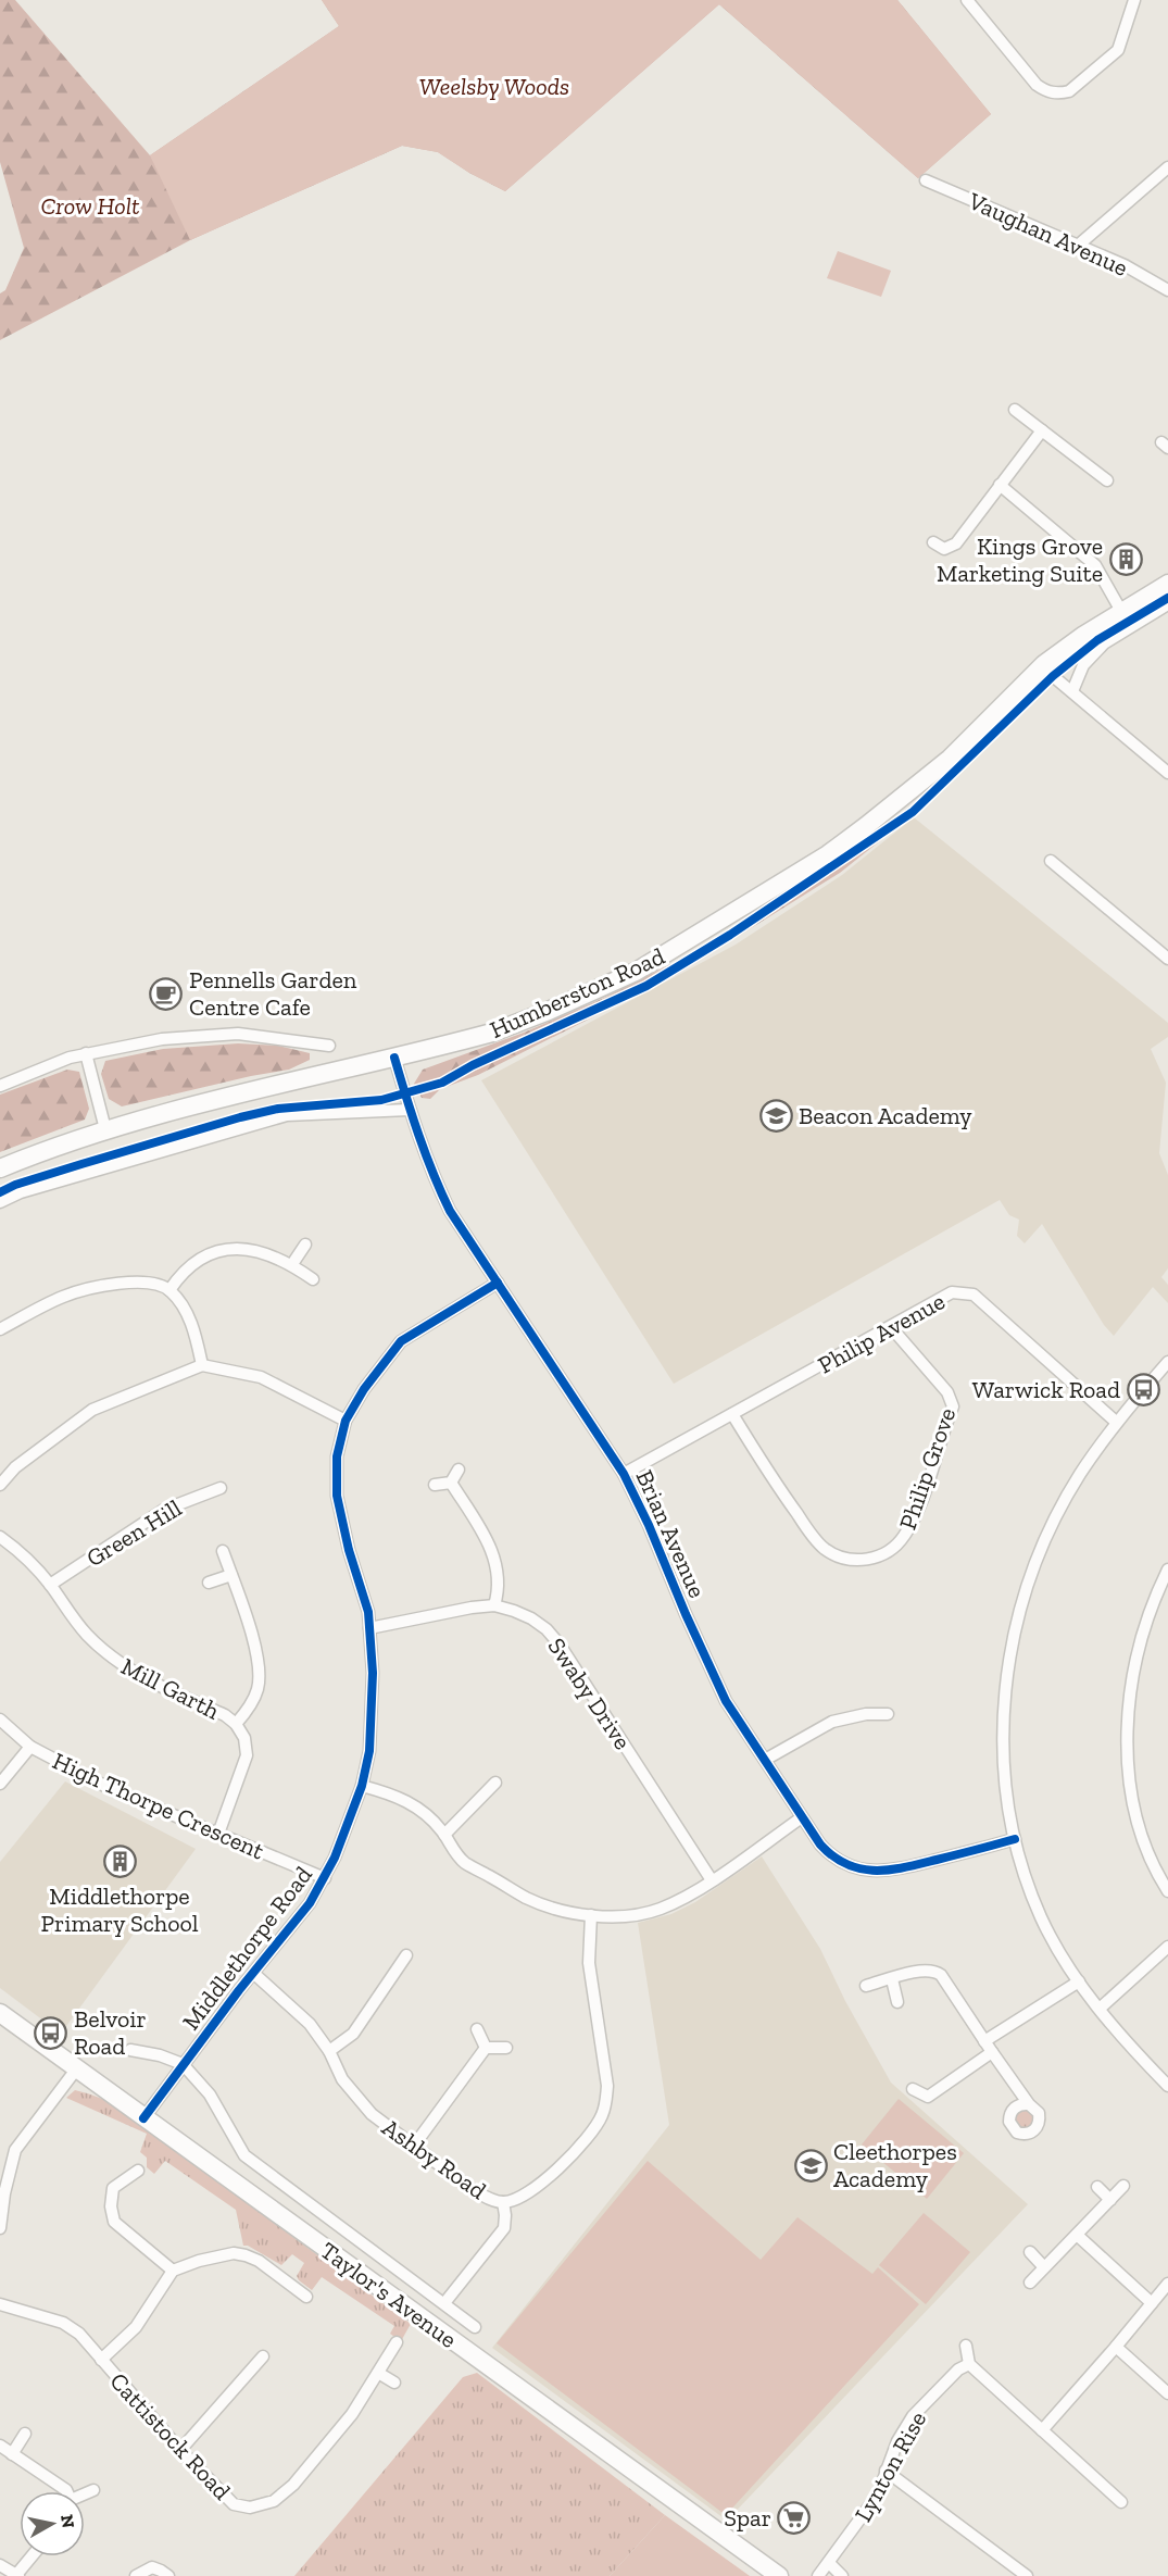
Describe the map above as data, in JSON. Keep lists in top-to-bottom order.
{
  "streets": {
    "main road": ["Humberston Road", "Taylor's Avenue"],
    "street": [
      "Vaughan Avenue",
      "Philip Avenue",
      "Philip Grove",
      "Green Hill",
      "Brian Avenue",
      "Mill Garth",
      "Swaby Drive",
      "High Thorpe Crescent",
      "Middlethorpe Road",
      "Ashby Road",
      "Cattistock Road",
      "Lynton Rise"
    ]
  },
  "crossings": [
    ["Humberston Road", "Brian Avenue"],
    ["Philip Avenue", "Philip Grove"],
    ["Philip Avenue", "Brian Avenue"],
    ["Green Hill", "Mill Garth"],
    ["Brian Avenue", "Middlethorpe Road"],
    ["Mill Garth", "High Thorpe Crescent"],
    ["Swaby Drive", "Middlethorpe Road"],
    ["High Thorpe Crescent", "Middlethorpe Road"],
    ["Middlethorpe Road", "Ashby Road"],
    ["Middlethorpe Road", "Taylor's Avenue"]
  ],
  "parks": ["Weelsby Woods", "Crow Holt"],
  "places": {
    "building": ["Kings Grove Marketing Suite", "Middlethorpe Primary School"],
    "cafe": ["Pennells Garden Centre Cafe"],
    "school or university": ["Beacon Academy", "Cleethorpes Academy"],
    "bus stop": ["Warwick Road", "Belvoir Road"],
    "supermarket": ["Spar"]
  },
  "north": "right"
}
